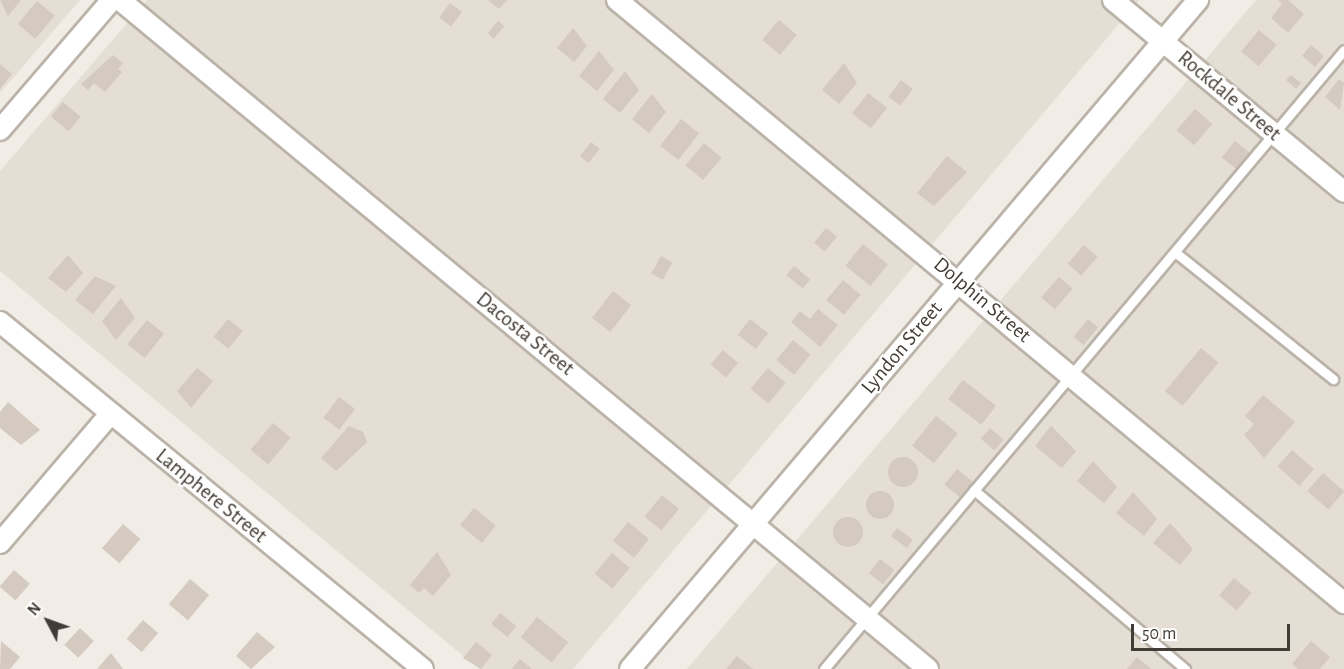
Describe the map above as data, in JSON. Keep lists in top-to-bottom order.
{
  "streets": {
    "street": [
      "Rockdale Street",
      "Dolphin Street",
      "Dacosta Street",
      "Lyndon Street",
      "Lamphere Street"
    ]
  },
  "crossings": [
    ["Rockdale Street", "Lyndon Street"],
    ["Dolphin Street", "Lyndon Street"],
    ["Dacosta Street", "Lyndon Street"]
  ],
  "scale_bar": "50 m",
  "north": "top left"
}
